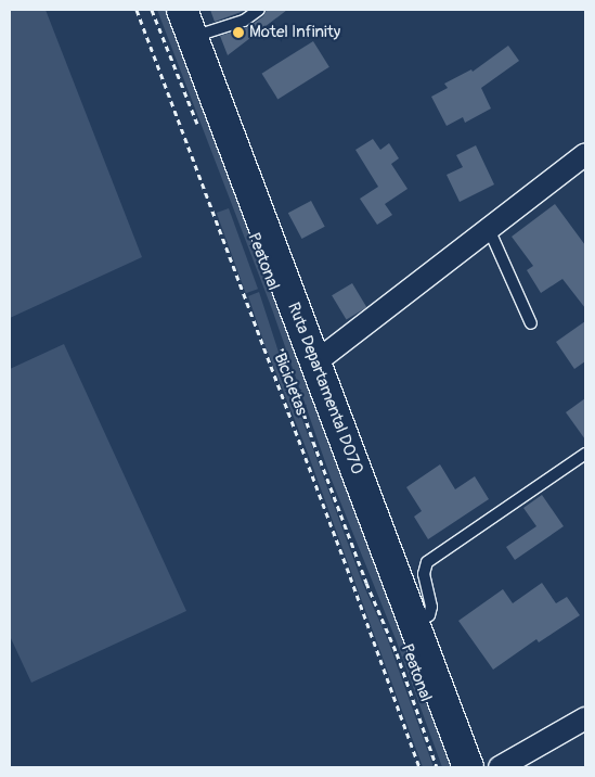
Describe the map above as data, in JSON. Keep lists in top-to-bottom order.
{
  "streets": {
    "main road": ["Ruta Departamental D070"],
    "path": ["Peatonal", "Bicicletas"]
  },
  "places": ["Motel Infinity"]
}
